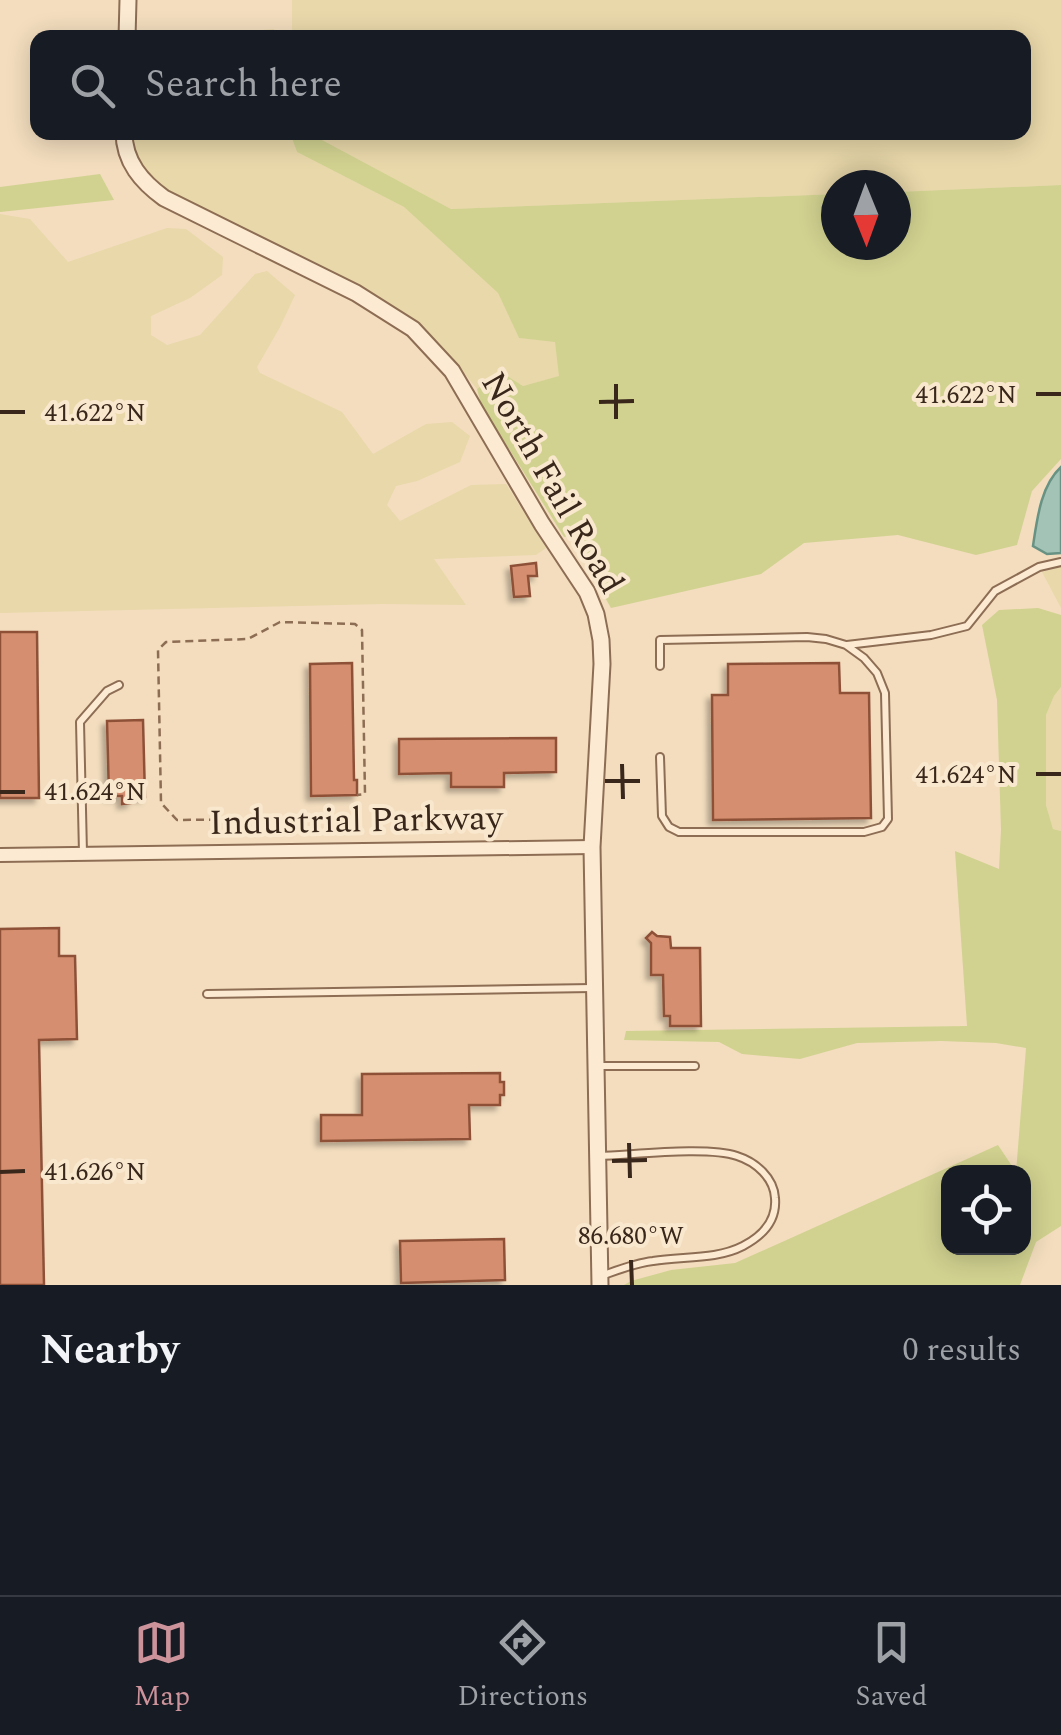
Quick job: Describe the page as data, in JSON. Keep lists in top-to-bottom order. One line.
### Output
{"streets":{"street":["North Fail Road","Industrial Parkway"]},"crossings":[["North Fail Road","Industrial Parkway"]],"north":"bottom","page":{"search":"Search here","heading":["Nearby","0 results"],"nav":["Map","Directions","Saved"]},"coordinates":["41.622°N","41.624°N","41.626°N","86.680°W"]}
